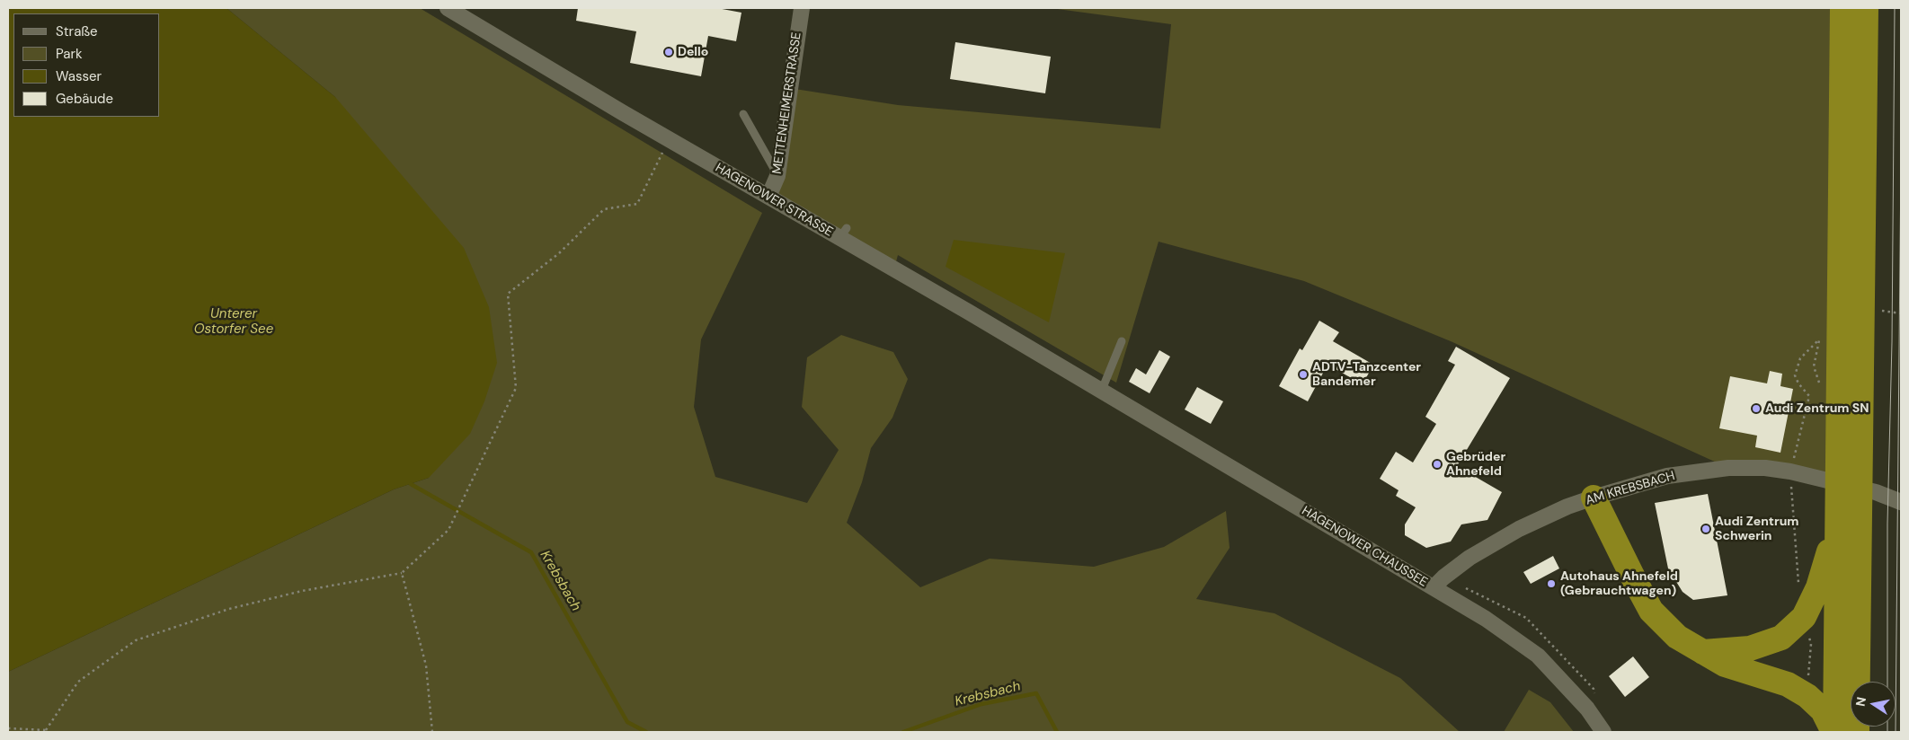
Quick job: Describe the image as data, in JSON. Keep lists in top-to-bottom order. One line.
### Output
{"streets":{"street":["METTENHEIMERSTRASSE","HAGENOWER STRASSE","AM KREBSBACH","HAGENOWER CHAUSSEE"]},"crossings":[["METTENHEIMERSTRASSE","HAGENOWER STRASSE"],["HAGENOWER STRASSE","HAGENOWER CHAUSSEE"],["AM KREBSBACH","HAGENOWER CHAUSSEE"]],"water":["Unterer Ostorfer See","Krebsbach"],"places":["Dello","ADTV-Tanzcenter Bandemer","Audi Zentrum SN","Gebrüder Ahnefeld","Audi Zentrum Schwerin","Autohaus Ahnefeld (Gebrauchtwagen)"],"legend":["Straße","Park","Wasser","Gebäude"],"north":"left"}
